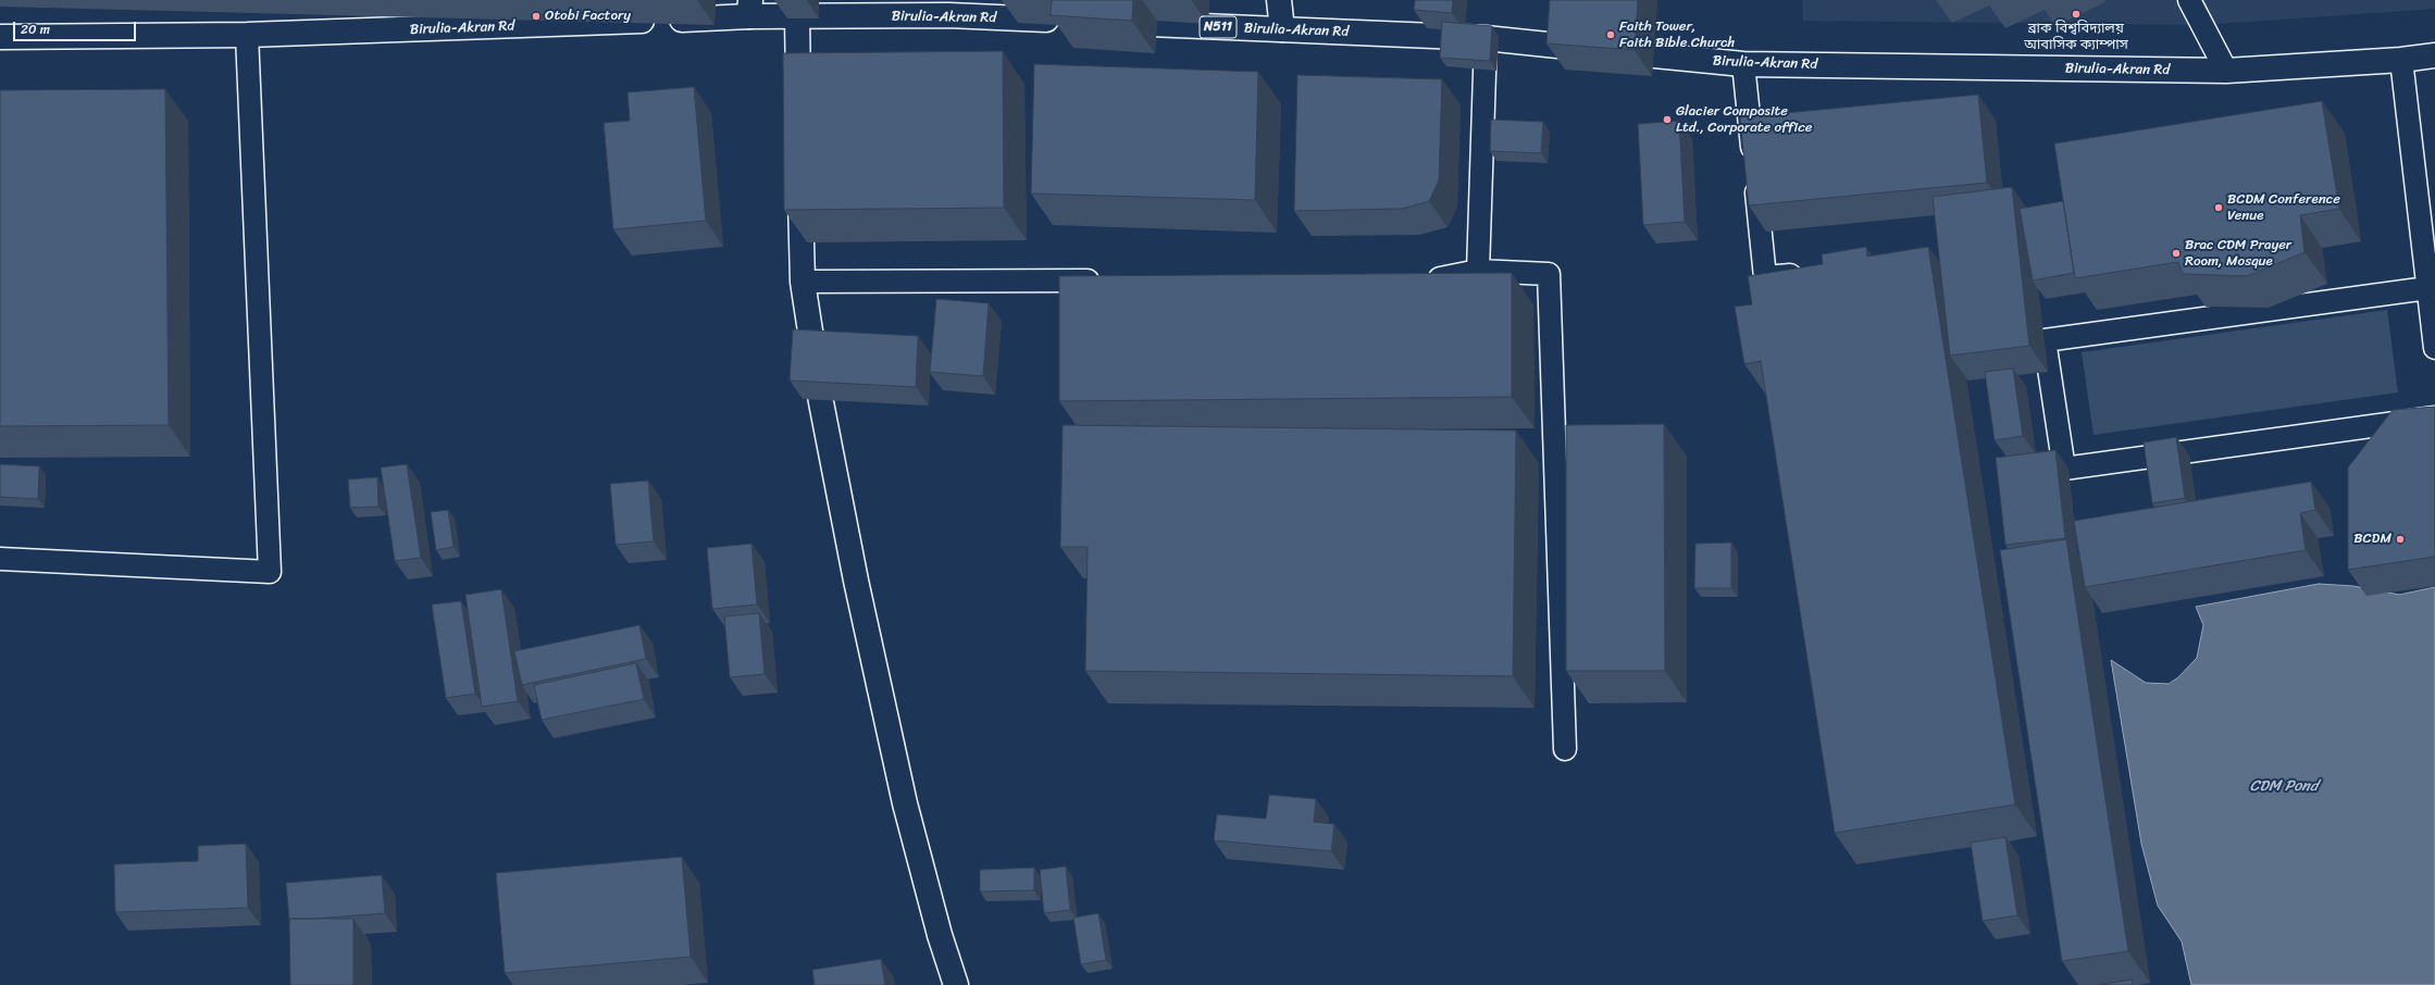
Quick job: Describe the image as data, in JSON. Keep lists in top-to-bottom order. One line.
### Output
{"streets":{"main road":["Birulia-Akran Rd","N511"]},"water":["CDM Pond"],"places":["ব্রাক বিশ্ববিদ্যালয় আবাসিক ক্যাম্পাস","Otobi Factory","Faith Tower, Faith Bible Church","Glacier Composite Ltd., Corporate office","BCDM Conference Venue","Brac CDM Prayer Room, Mosque","BCDM"],"scale_bar":"20 m"}
